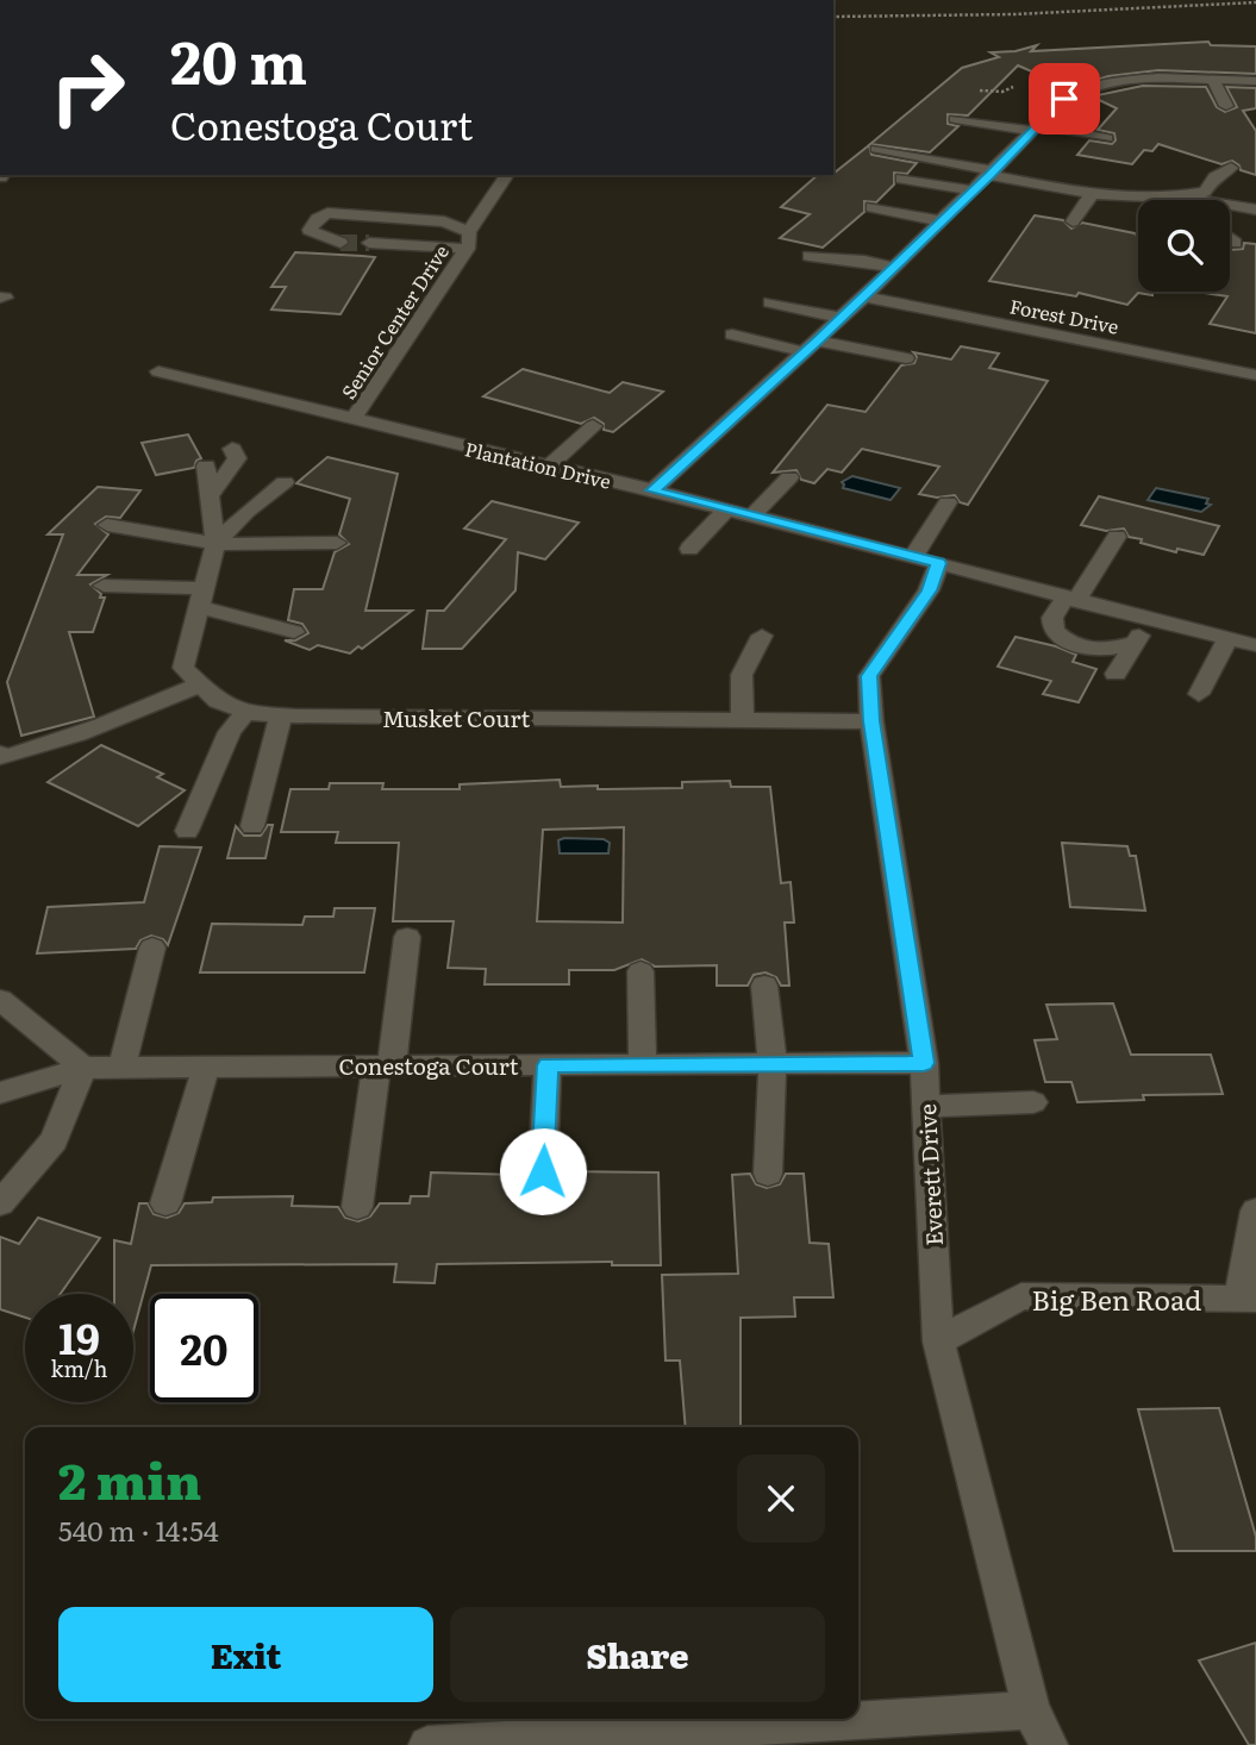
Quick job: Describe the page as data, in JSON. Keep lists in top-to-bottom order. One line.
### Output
{"streets":{"street":["Forest Drive","Senior Center Drive","Plantation Drive","Musket Court","Conestoga Court","Everett Drive","Big Ben Road"]},"crossings":[["Senior Center Drive","Plantation Drive"],["Plantation Drive","Everett Drive"],["Musket Court","Everett Drive"],["Conestoga Court","Everett Drive"],["Everett Drive","Big Ben Road"]],"page":{"turn":["20 m","Conestoga Court"],"speed":"19 km/h","limit":"20","heading":["2 min","540 m · 14:54"],"buttons":["Exit","Share"]}}
